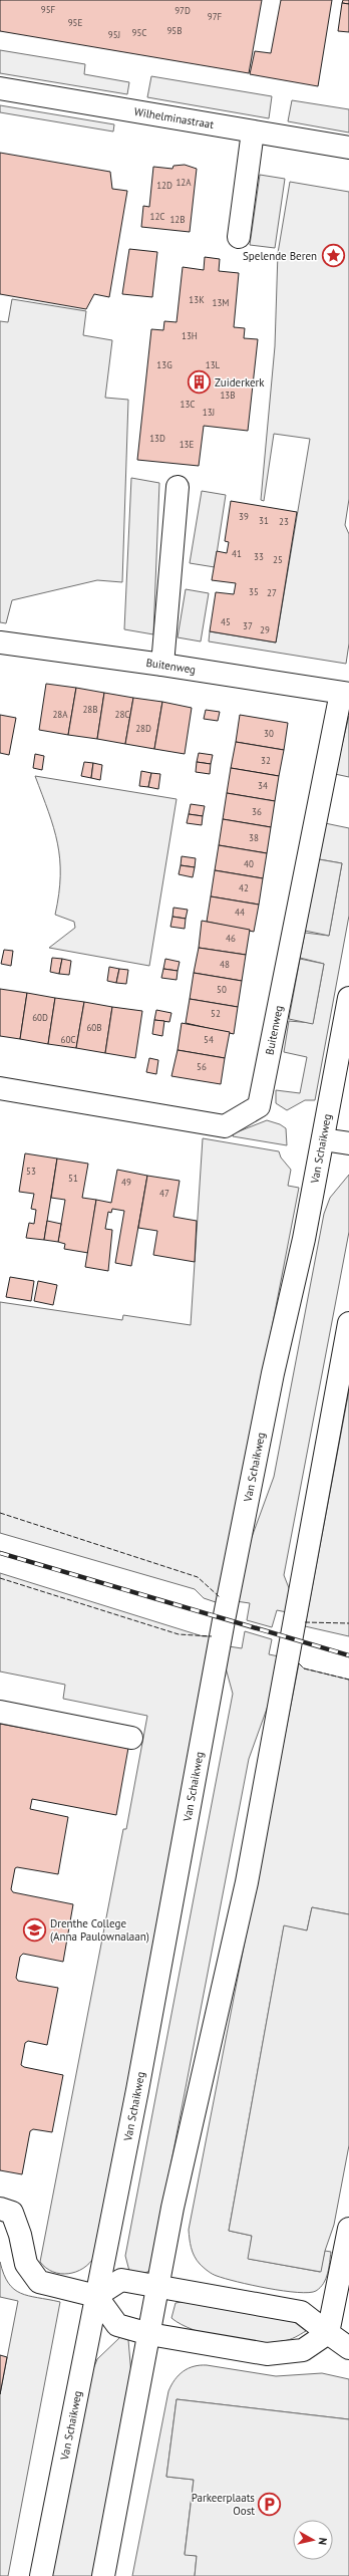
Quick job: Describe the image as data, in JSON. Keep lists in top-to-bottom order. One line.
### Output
{"streets":{"street":["Wilhelminastraat","Buitenweg","Van Schaikweg"]},"places":{"place":["Spelende Beren"],"building":["Zuiderkerk"],"school or university":["Drenthe College (Anna Paulownalaan)"],"parking":["Parkeerplaats Oost"]},"house_numbers":["95F","97D","97F","95E","95B","95C","95J","12A","12D","12C","12B","13K","13M","13H","13G","13L","13B","13C","13J","13D","13E","39","31","23","41","33","25","35","27","45","37","29","28B","28A","28C","28D","30","32","34","36","38","40","42","44","46","48","50","52","60D","60B","60C","54","56","53","51","49","47"],"north":"right"}
